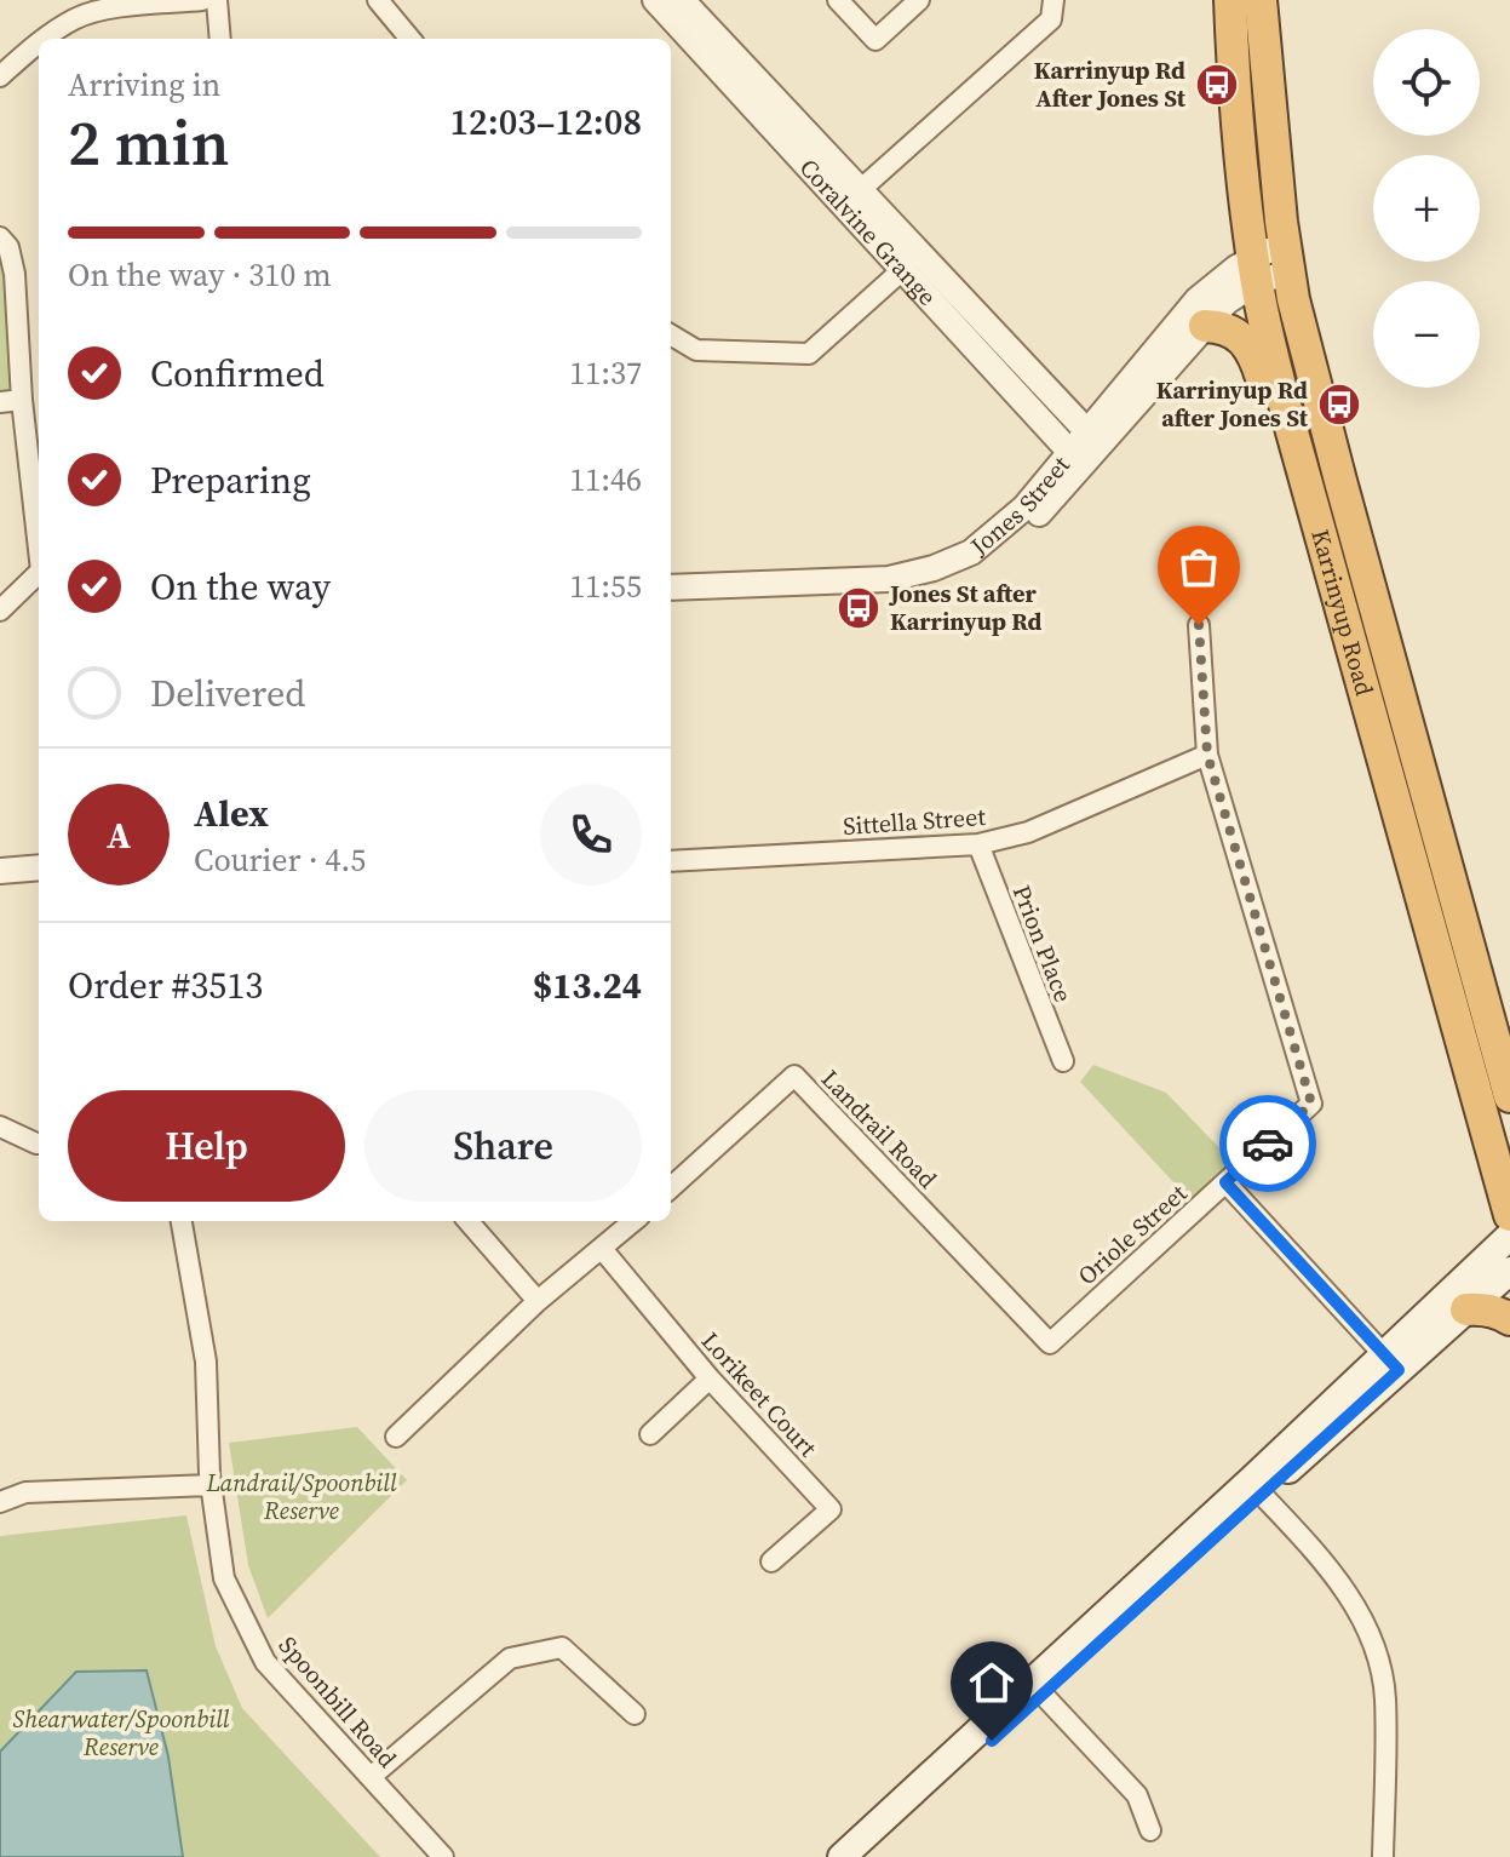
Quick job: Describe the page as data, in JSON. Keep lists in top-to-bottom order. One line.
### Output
{"streets":{"highway":["Karrinyup Road"],"street":["Coralvine Grange","Jones Street","Sittella Street","Prion Place","Landrail Road","Oriole Street","Lorikeet Court","Spoonbill Road"]},"crossings":[["Coralvine Grange","Jones Street"],["Jones Street","Karrinyup Road"],["Sittella Street","Prion Place"],["Sittella Street","Oriole Street"],["Landrail Road","Oriole Street"]],"parks":["Landrail/Spoonbill Reserve","Shearwater/Spoonbill Reserve"],"places":{"bus stop":["Karrinyup Rd After Jones St","Karrinyup Rd after Jones St","Jones St after Karrinyup Rd"]},"page":{"map_buttons":["+","−"],"heading":["2 min","Arriving in","12:03–12:08"],"panel":["Alex","Courier · 4.5","Order #3513","$13.24"],"bar":"On the way · 310 m","list":[["Confirmed","11:37"],["Preparing","11:46"],["On the way","11:55"],"Delivered"],"round":"A","buttons":["Help","Share"]}}
